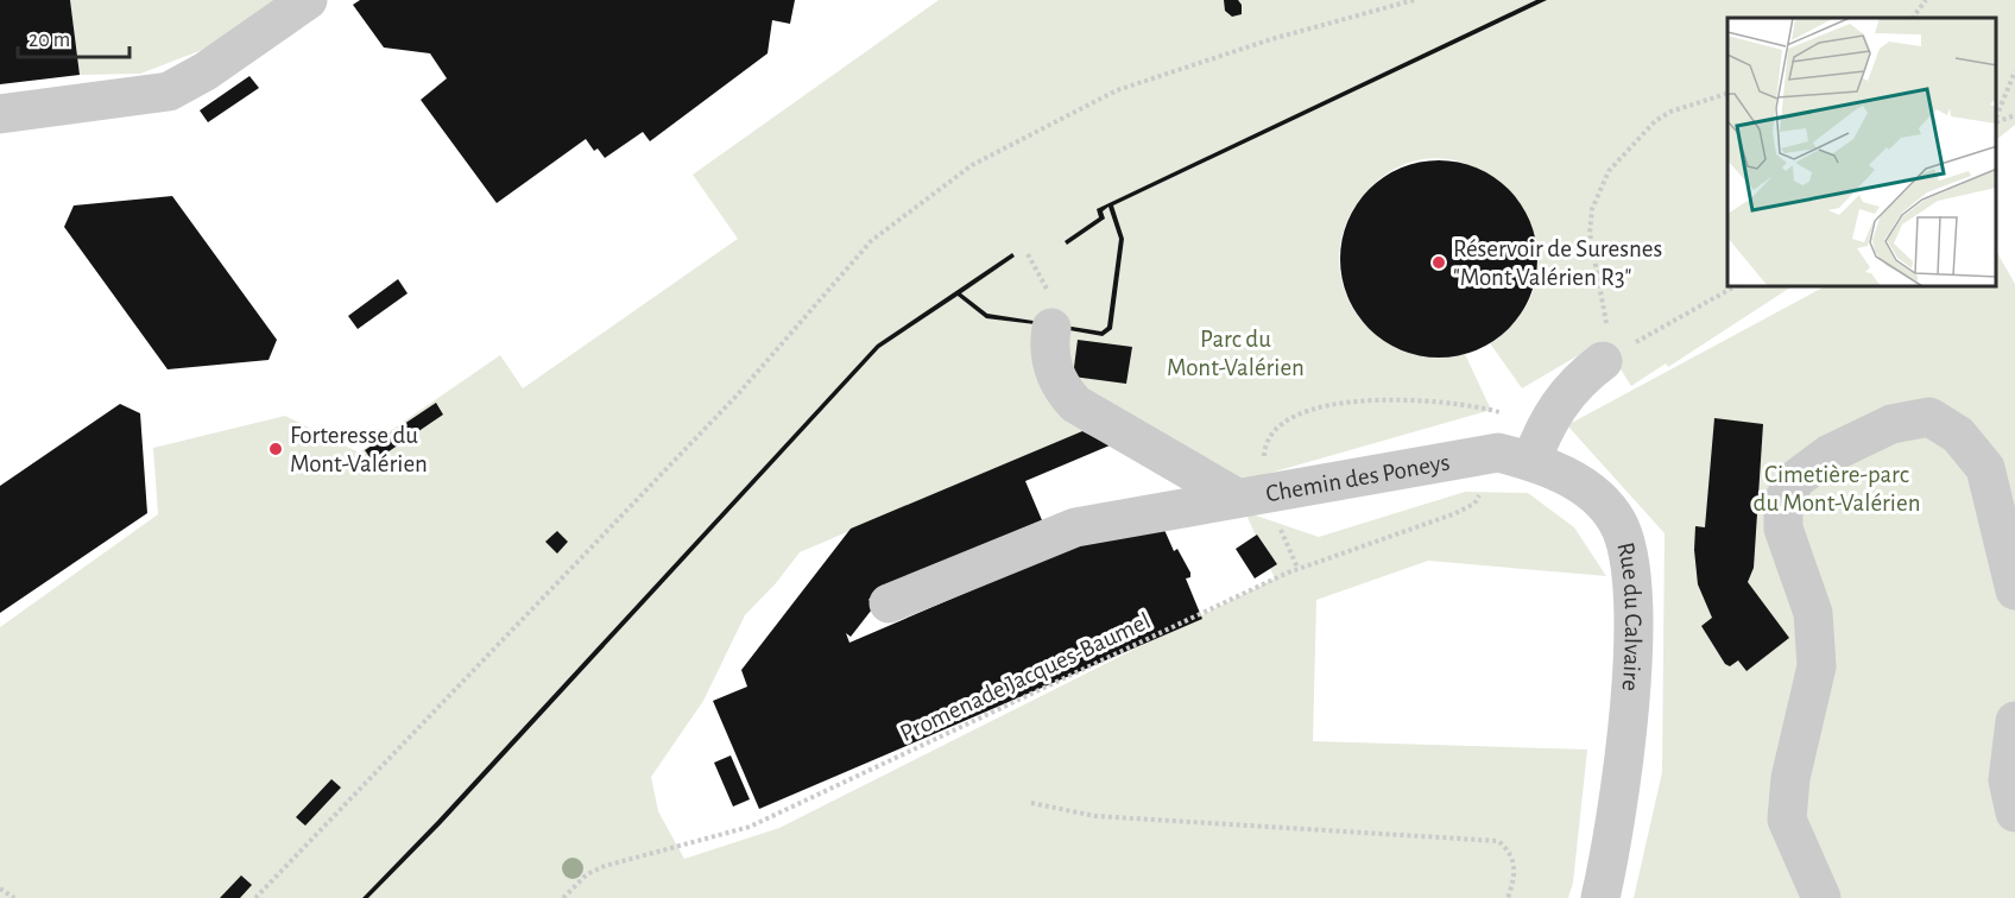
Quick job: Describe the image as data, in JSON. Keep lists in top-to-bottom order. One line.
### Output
{"streets":{"street":["Chemin des Poneys","Rue du Calvaire"],"path":["Promenade Jacques-Baumel"]},"crossings":[["Chemin des Poneys","Rue du Calvaire"]],"parks":["Parc du Mont-Valérien","Cimetière-parc du Mont-Valérien"],"places":["Réservoir de Suresnes \"Mont Valérien R3\"","Forteresse du Mont-Valérien"],"scale_bar":"20 m"}
